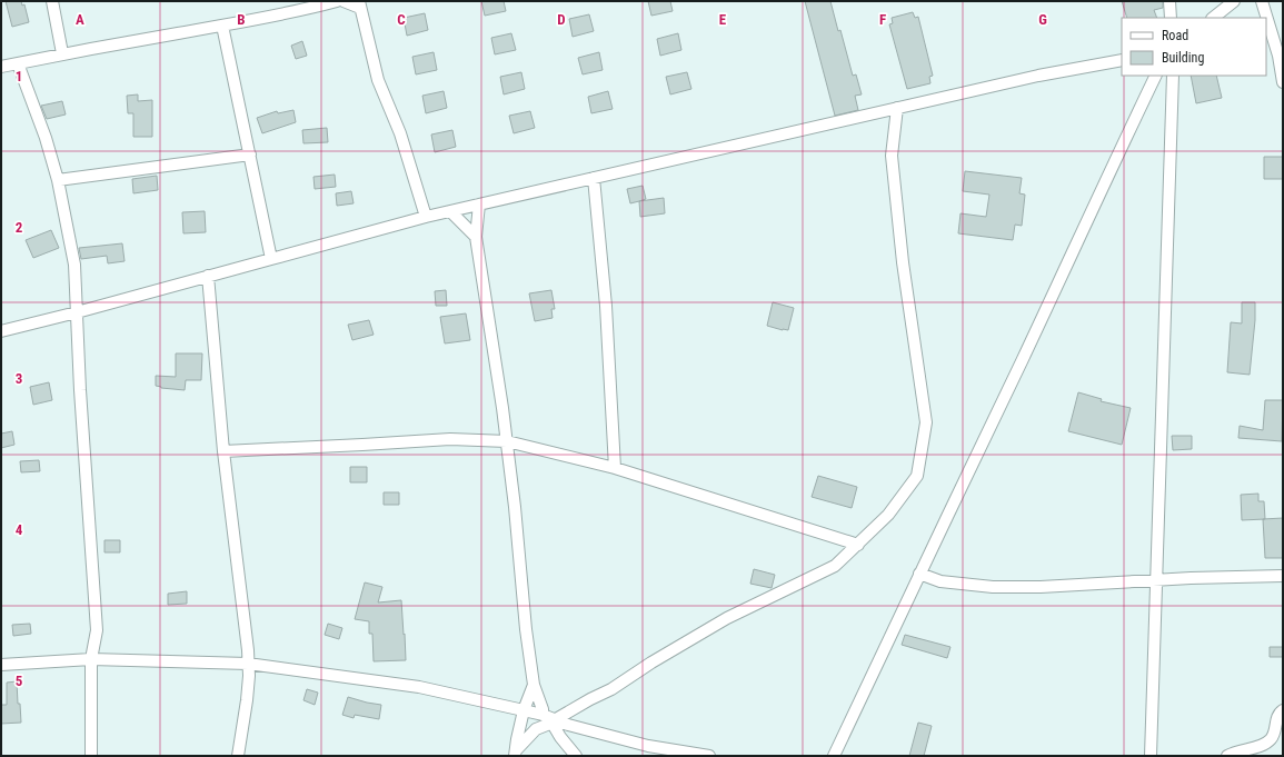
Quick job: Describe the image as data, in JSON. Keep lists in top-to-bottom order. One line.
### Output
{"legend":["Road","Building"],"grid":{"columns":["A","B","C","D","E","F","G"],"rows":["1","2","3","4","5"]}}
